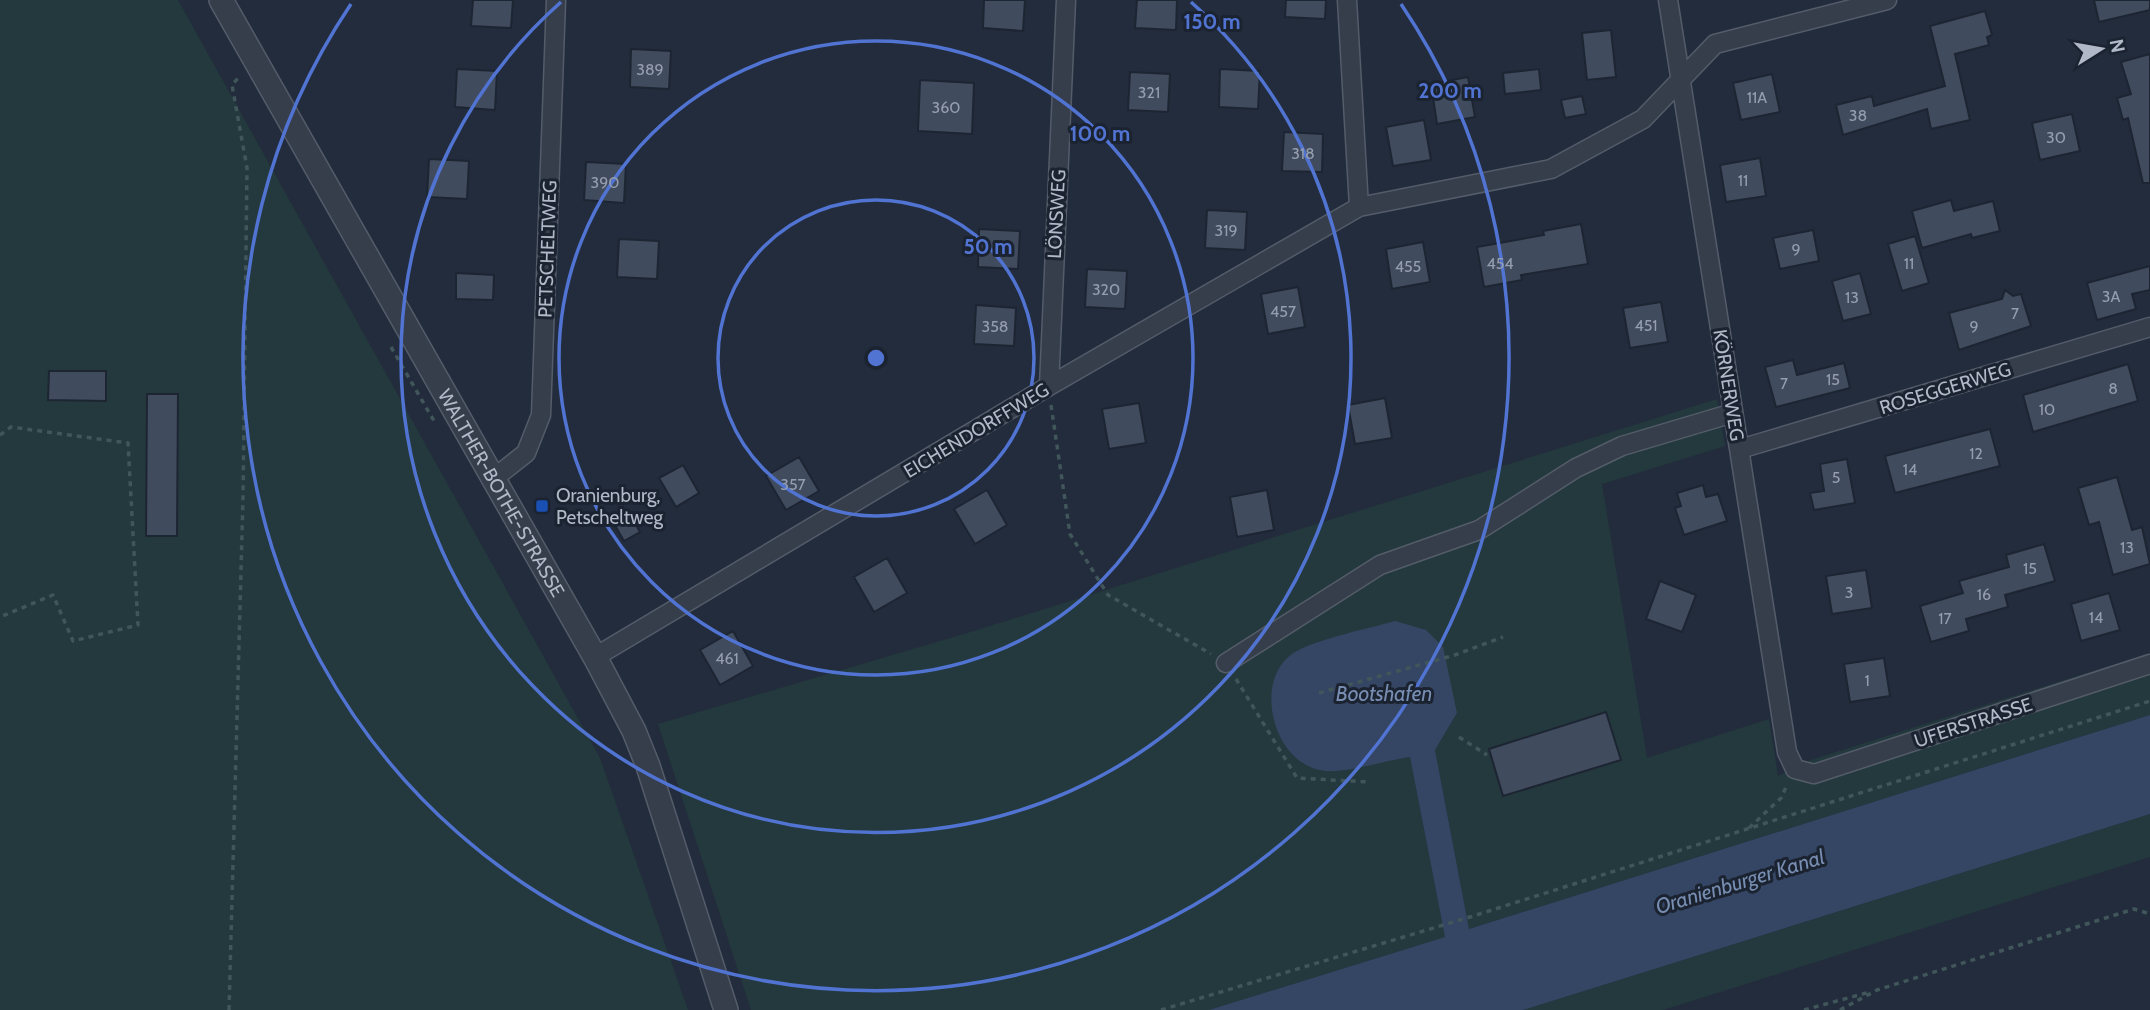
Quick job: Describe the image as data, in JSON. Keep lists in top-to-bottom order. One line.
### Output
{"streets":{"street":["LÖNSWEG","PETSCHELTWEG","KÖRNERWEG","ROSEGGERWEG","EICHENDORFFWEG","WALTHER-BOTHE-STRASSE","UFERSTRASSE"]},"crossings":[["LÖNSWEG","EICHENDORFFWEG"],["PETSCHELTWEG","WALTHER-BOTHE-STRASSE"],["KÖRNERWEG","ROSEGGERWEG"],["KÖRNERWEG","EICHENDORFFWEG"],["KÖRNERWEG","UFERSTRASSE"],["EICHENDORFFWEG","WALTHER-BOTHE-STRASSE"]],"water":["Bootshafen","Oranienburger Kanal"],"places":{"transit":["Oranienburg, Petscheltweg"]},"house_numbers":["389","321","11A","360","38","30","318","11","390","319","9","454","11","455","320","3A","13","457","7","451","358","9","15","7","8","10","12","14","5","357","13","15","3","16","14","17","461","1"],"north":"right","rings":["150 m","200 m","100 m","50 m"]}
